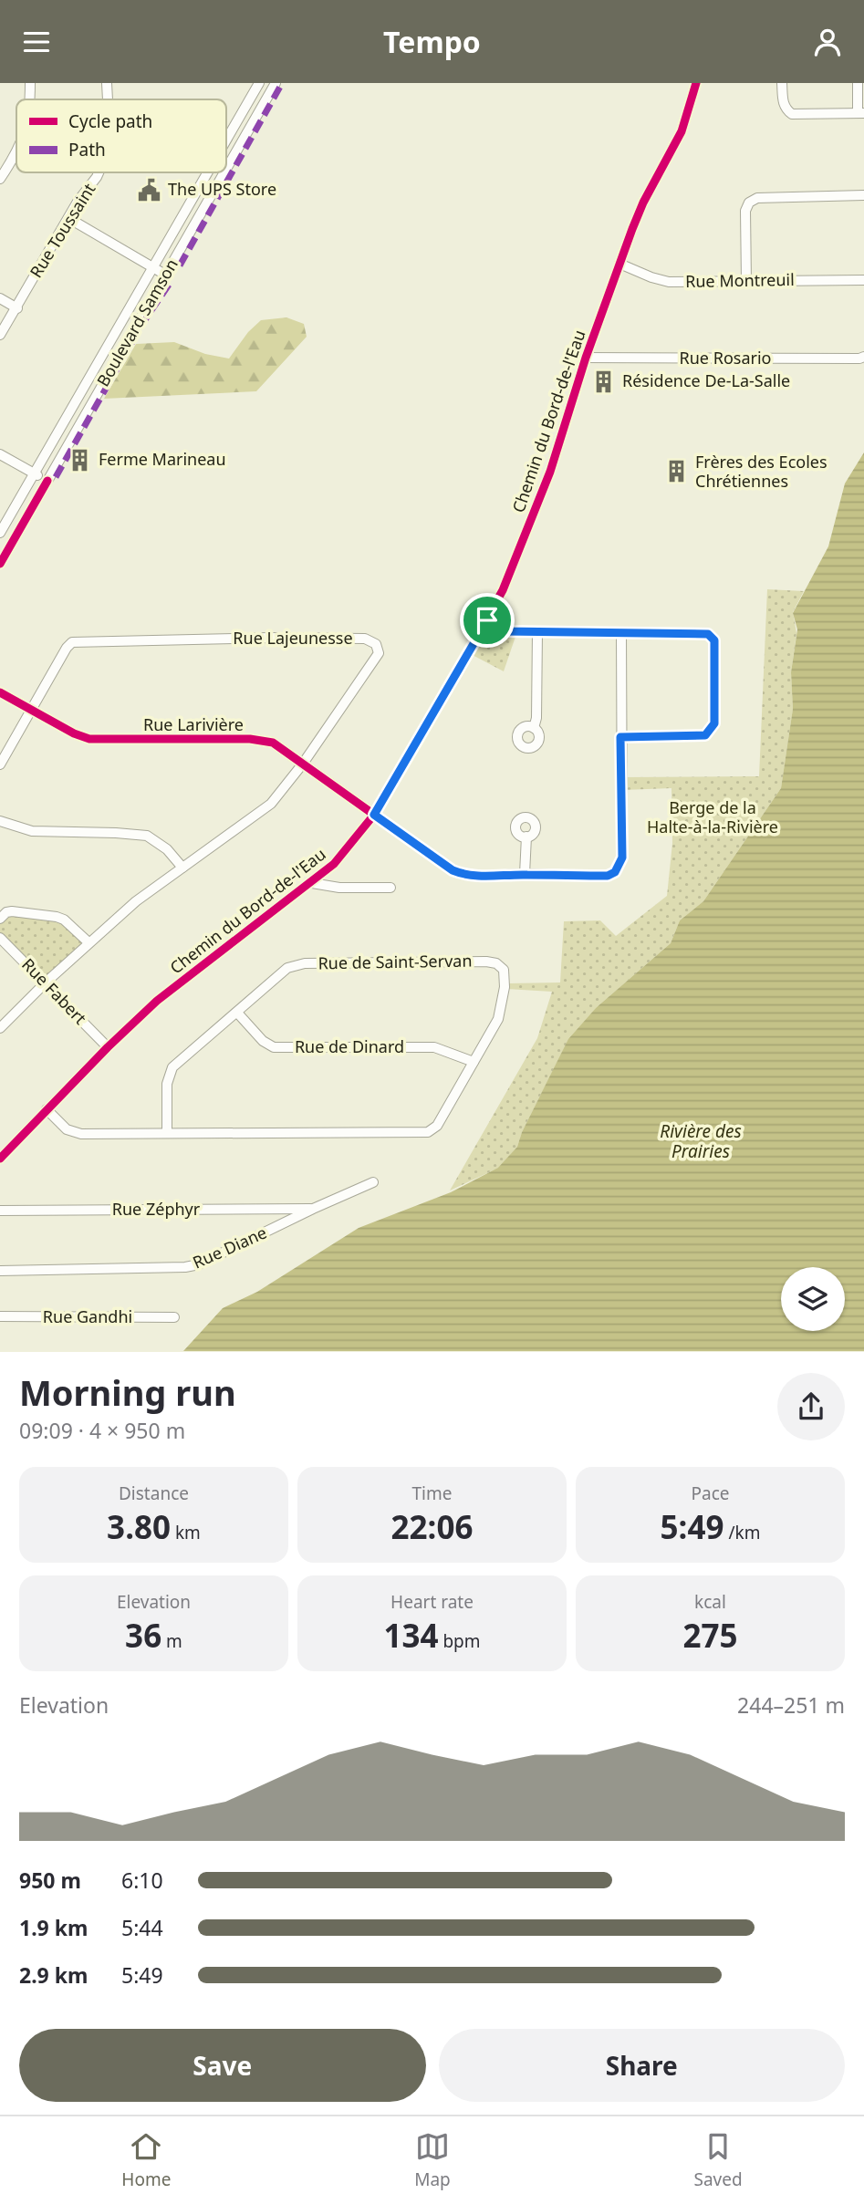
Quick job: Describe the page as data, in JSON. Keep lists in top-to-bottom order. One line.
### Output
{"streets":{"street":["Rue Toussaint","Rue Montreuil","Boulevard Samson","Rue Rosario","Chemin du Bord-de-l'Eau","Rue Lajeunesse","Rue Larivière","Rue de Saint-Servan","Rue Fabert","Rue de Dinard","Rue Zéphyr","Rue Diane","Rue Gandhi"]},"crossings":[["Rue Montreuil","Chemin du Bord-de-l'Eau"],["Rue Rosario","Chemin du Bord-de-l'Eau"],["Chemin du Bord-de-l'Eau","Rue Larivière"],["Chemin du Bord-de-l'Eau","Rue de Saint-Servan"],["Chemin du Bord-de-l'Eau","Rue Fabert"],["Rue Lajeunesse","Rue Larivière"],["Rue Lajeunesse","Rue Fabert"],["Rue de Saint-Servan","Rue de Dinard"],["Rue Zéphyr","Rue Diane"]],"water":["Rivière des Prairies"],"parks":["Berge de la Halte-à-la-Rivière"],"places":{"public building":["The UPS Store"],"building":["Résidence De-La-Salle","Ferme Marineau","Frères des Ecoles Chrétiennes"]},"legend":["Cycle path","Path"],"page":{"header":"Tempo","heading":["Morning run","09:09 · 4 × 950 m"],"stats":[["Distance","3.80 km"],["Time","22:06"],["Pace","5:49 /km"],["Elevation","36 m"],["Heart rate","134 bpm"],["kcal","275"]],"chart":["Elevation","244–251 m"],"list":[{"name":"950 m","note":"6:10"},{"name":"1.9 km","note":"5:44"},{"name":"2.9 km","note":"5:49"}],"buttons":["Save","Share"],"tabs":["Home","Map","Saved"]}}
